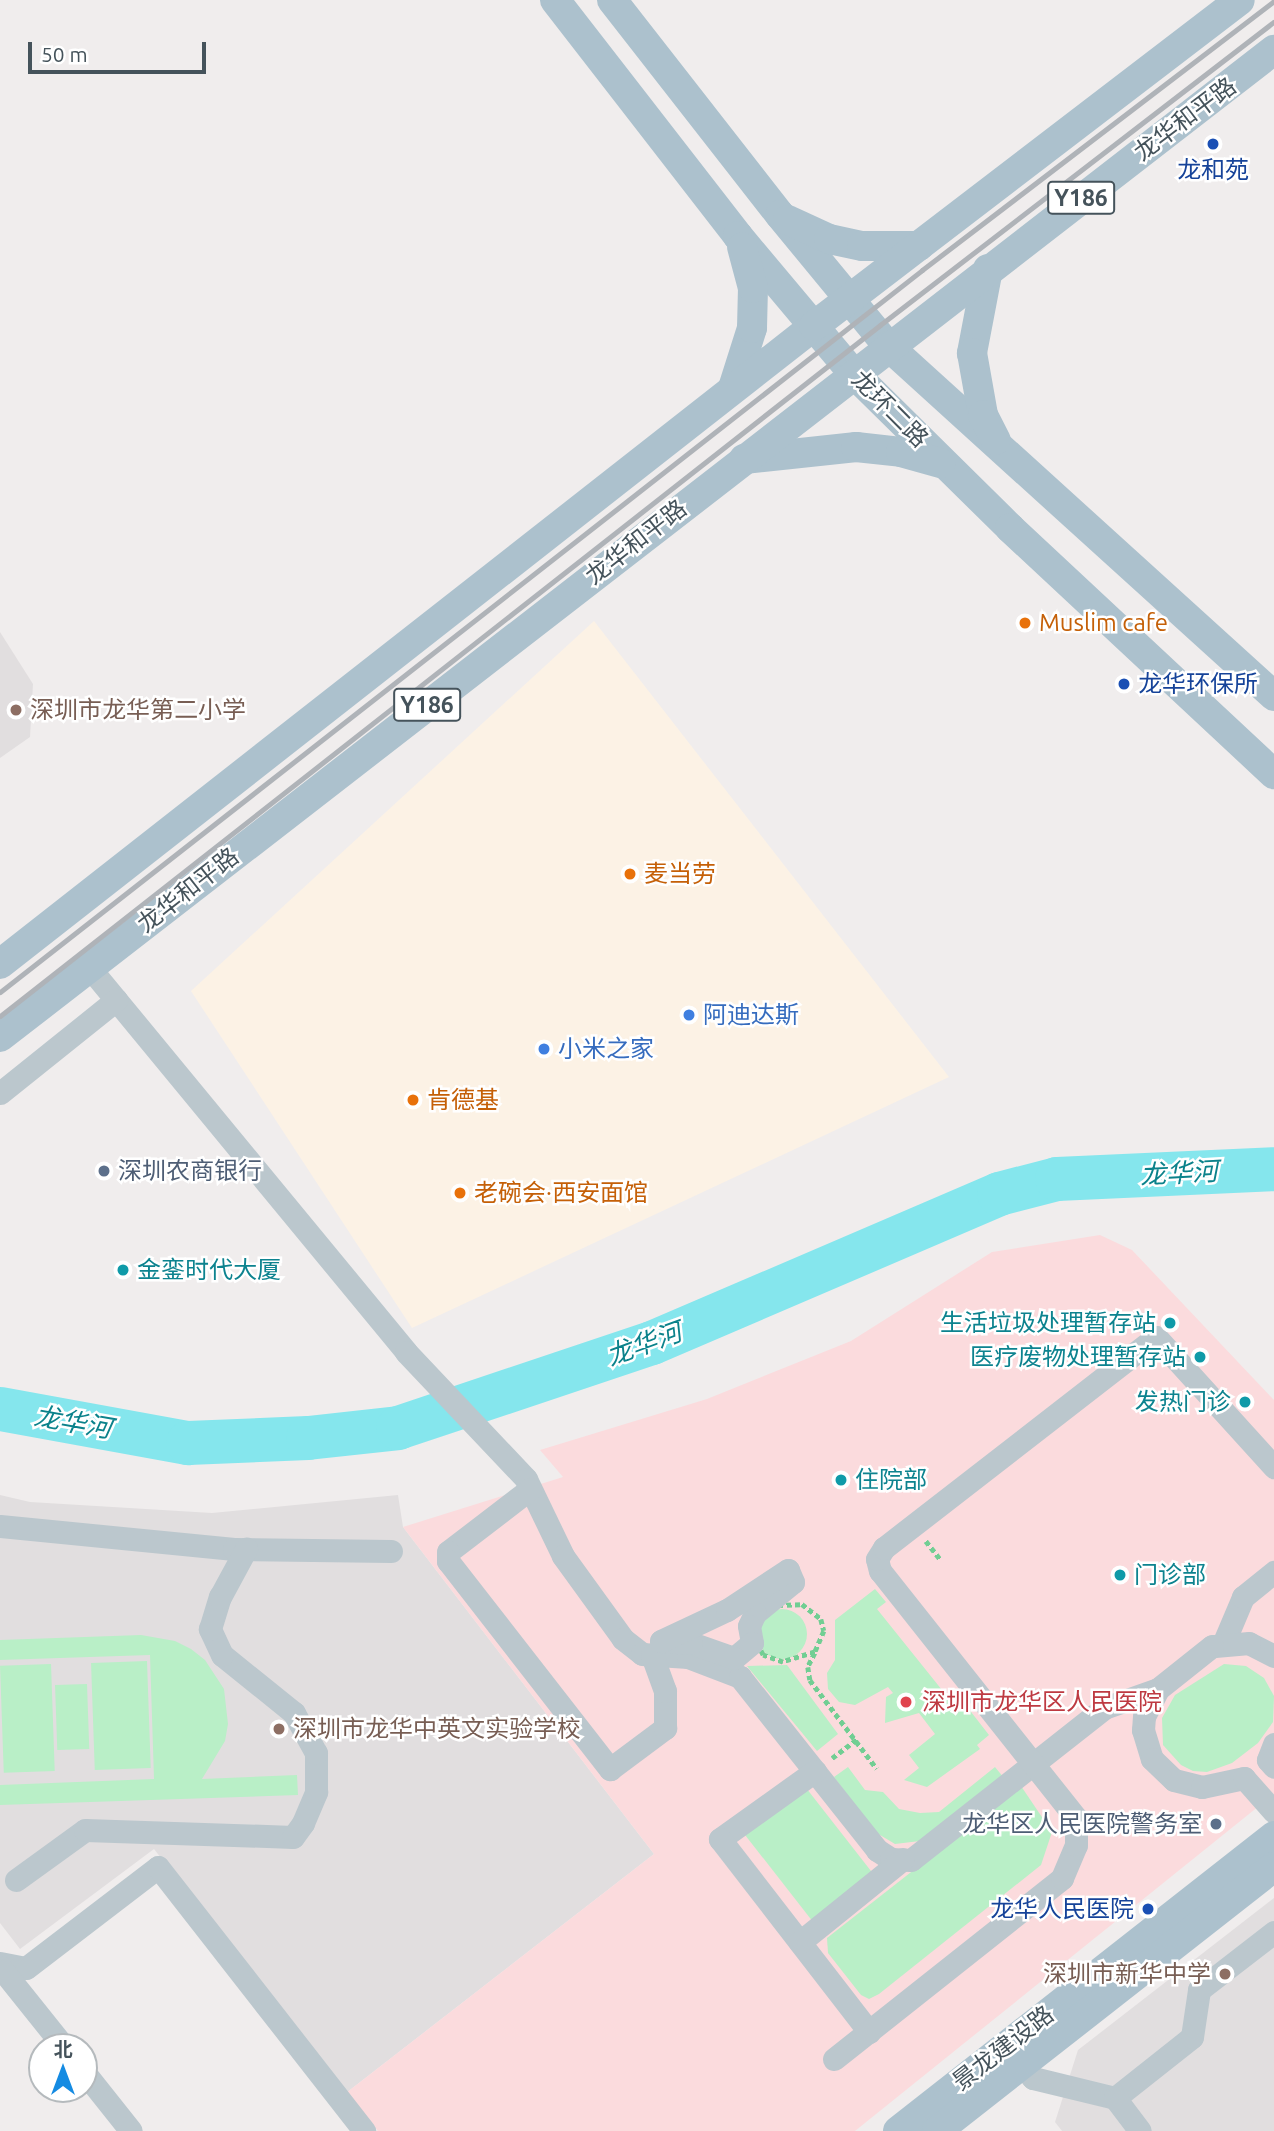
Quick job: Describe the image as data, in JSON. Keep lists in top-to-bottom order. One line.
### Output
{"streets":{"main road":["龙华和平路","Y186","龙环二路","景龙建设路"]},"crossings":[["龙华和平路","龙环二路"],["Y186","龙环二路"]],"water":["龙华河"],"places":["龙和苑","Muslim cafe","龙华环保所","深圳市龙华第二小学","麦当劳","阿迪达斯","小米之家","肯德基","深圳农商银行","老碗会·西安面馆","金銮时代大厦","生活垃圾处理暂存站","医疗废物处理暂存站","发热门诊","住院部","门诊部","深圳市龙华区人民医院","深圳市龙华中英文实验学校","龙华区人民医院警务室","龙华人民医院","深圳市新华中学"],"scale_bar":"50 m","north":"top"}
